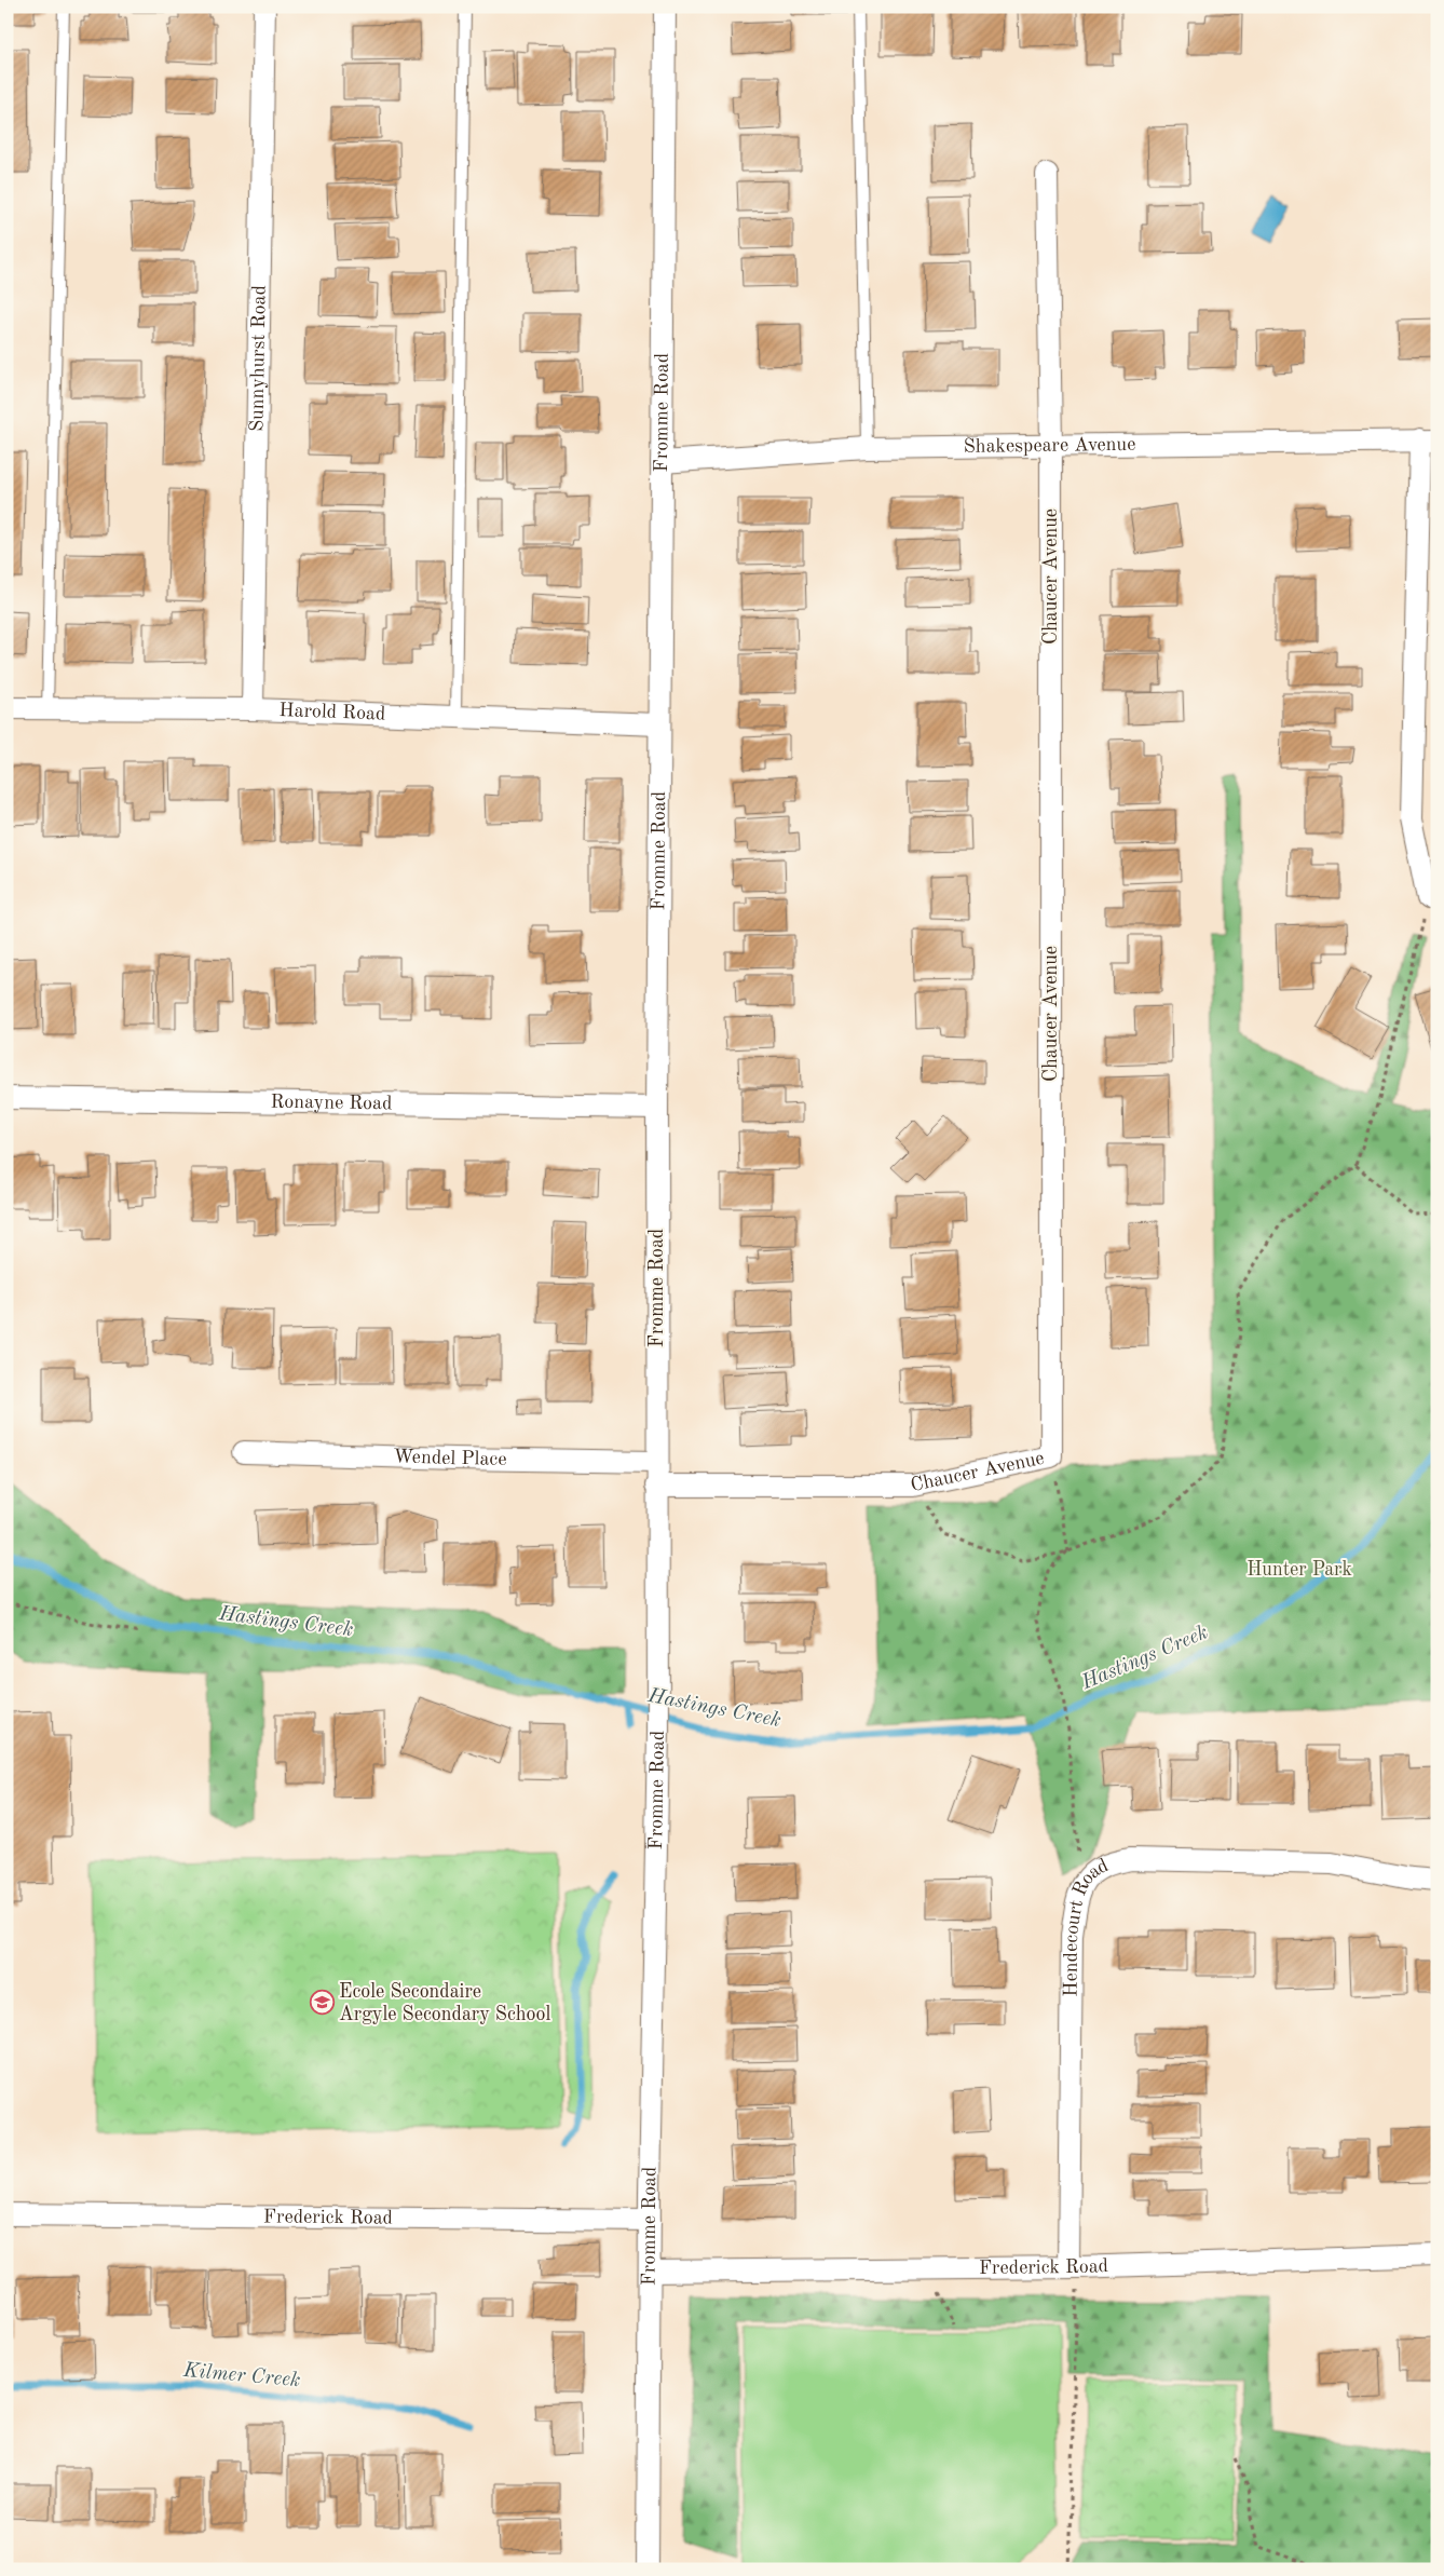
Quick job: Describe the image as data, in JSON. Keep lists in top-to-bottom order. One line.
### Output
{"streets":{"street":["Sunnyhurst Road","Fromme Road","Shakespeare Avenue","Chaucer Avenue","Harold Road","Ronayne Road","Wendel Place","Hendecourt Road","Frederick Road"]},"crossings":[["Sunnyhurst Road","Harold Road"],["Fromme Road","Shakespeare Avenue"],["Fromme Road","Chaucer Avenue"],["Fromme Road","Harold Road"],["Fromme Road","Ronayne Road"],["Fromme Road","Wendel Place"],["Fromme Road","Frederick Road"],["Shakespeare Avenue","Chaucer Avenue"],["Hendecourt Road","Frederick Road"]],"water":["Hastings Creek","Kilmer Creek"],"parks":["Hunter Park"],"places":{"school or university":["Ecole Secondaire Argyle Secondary School"]}}
